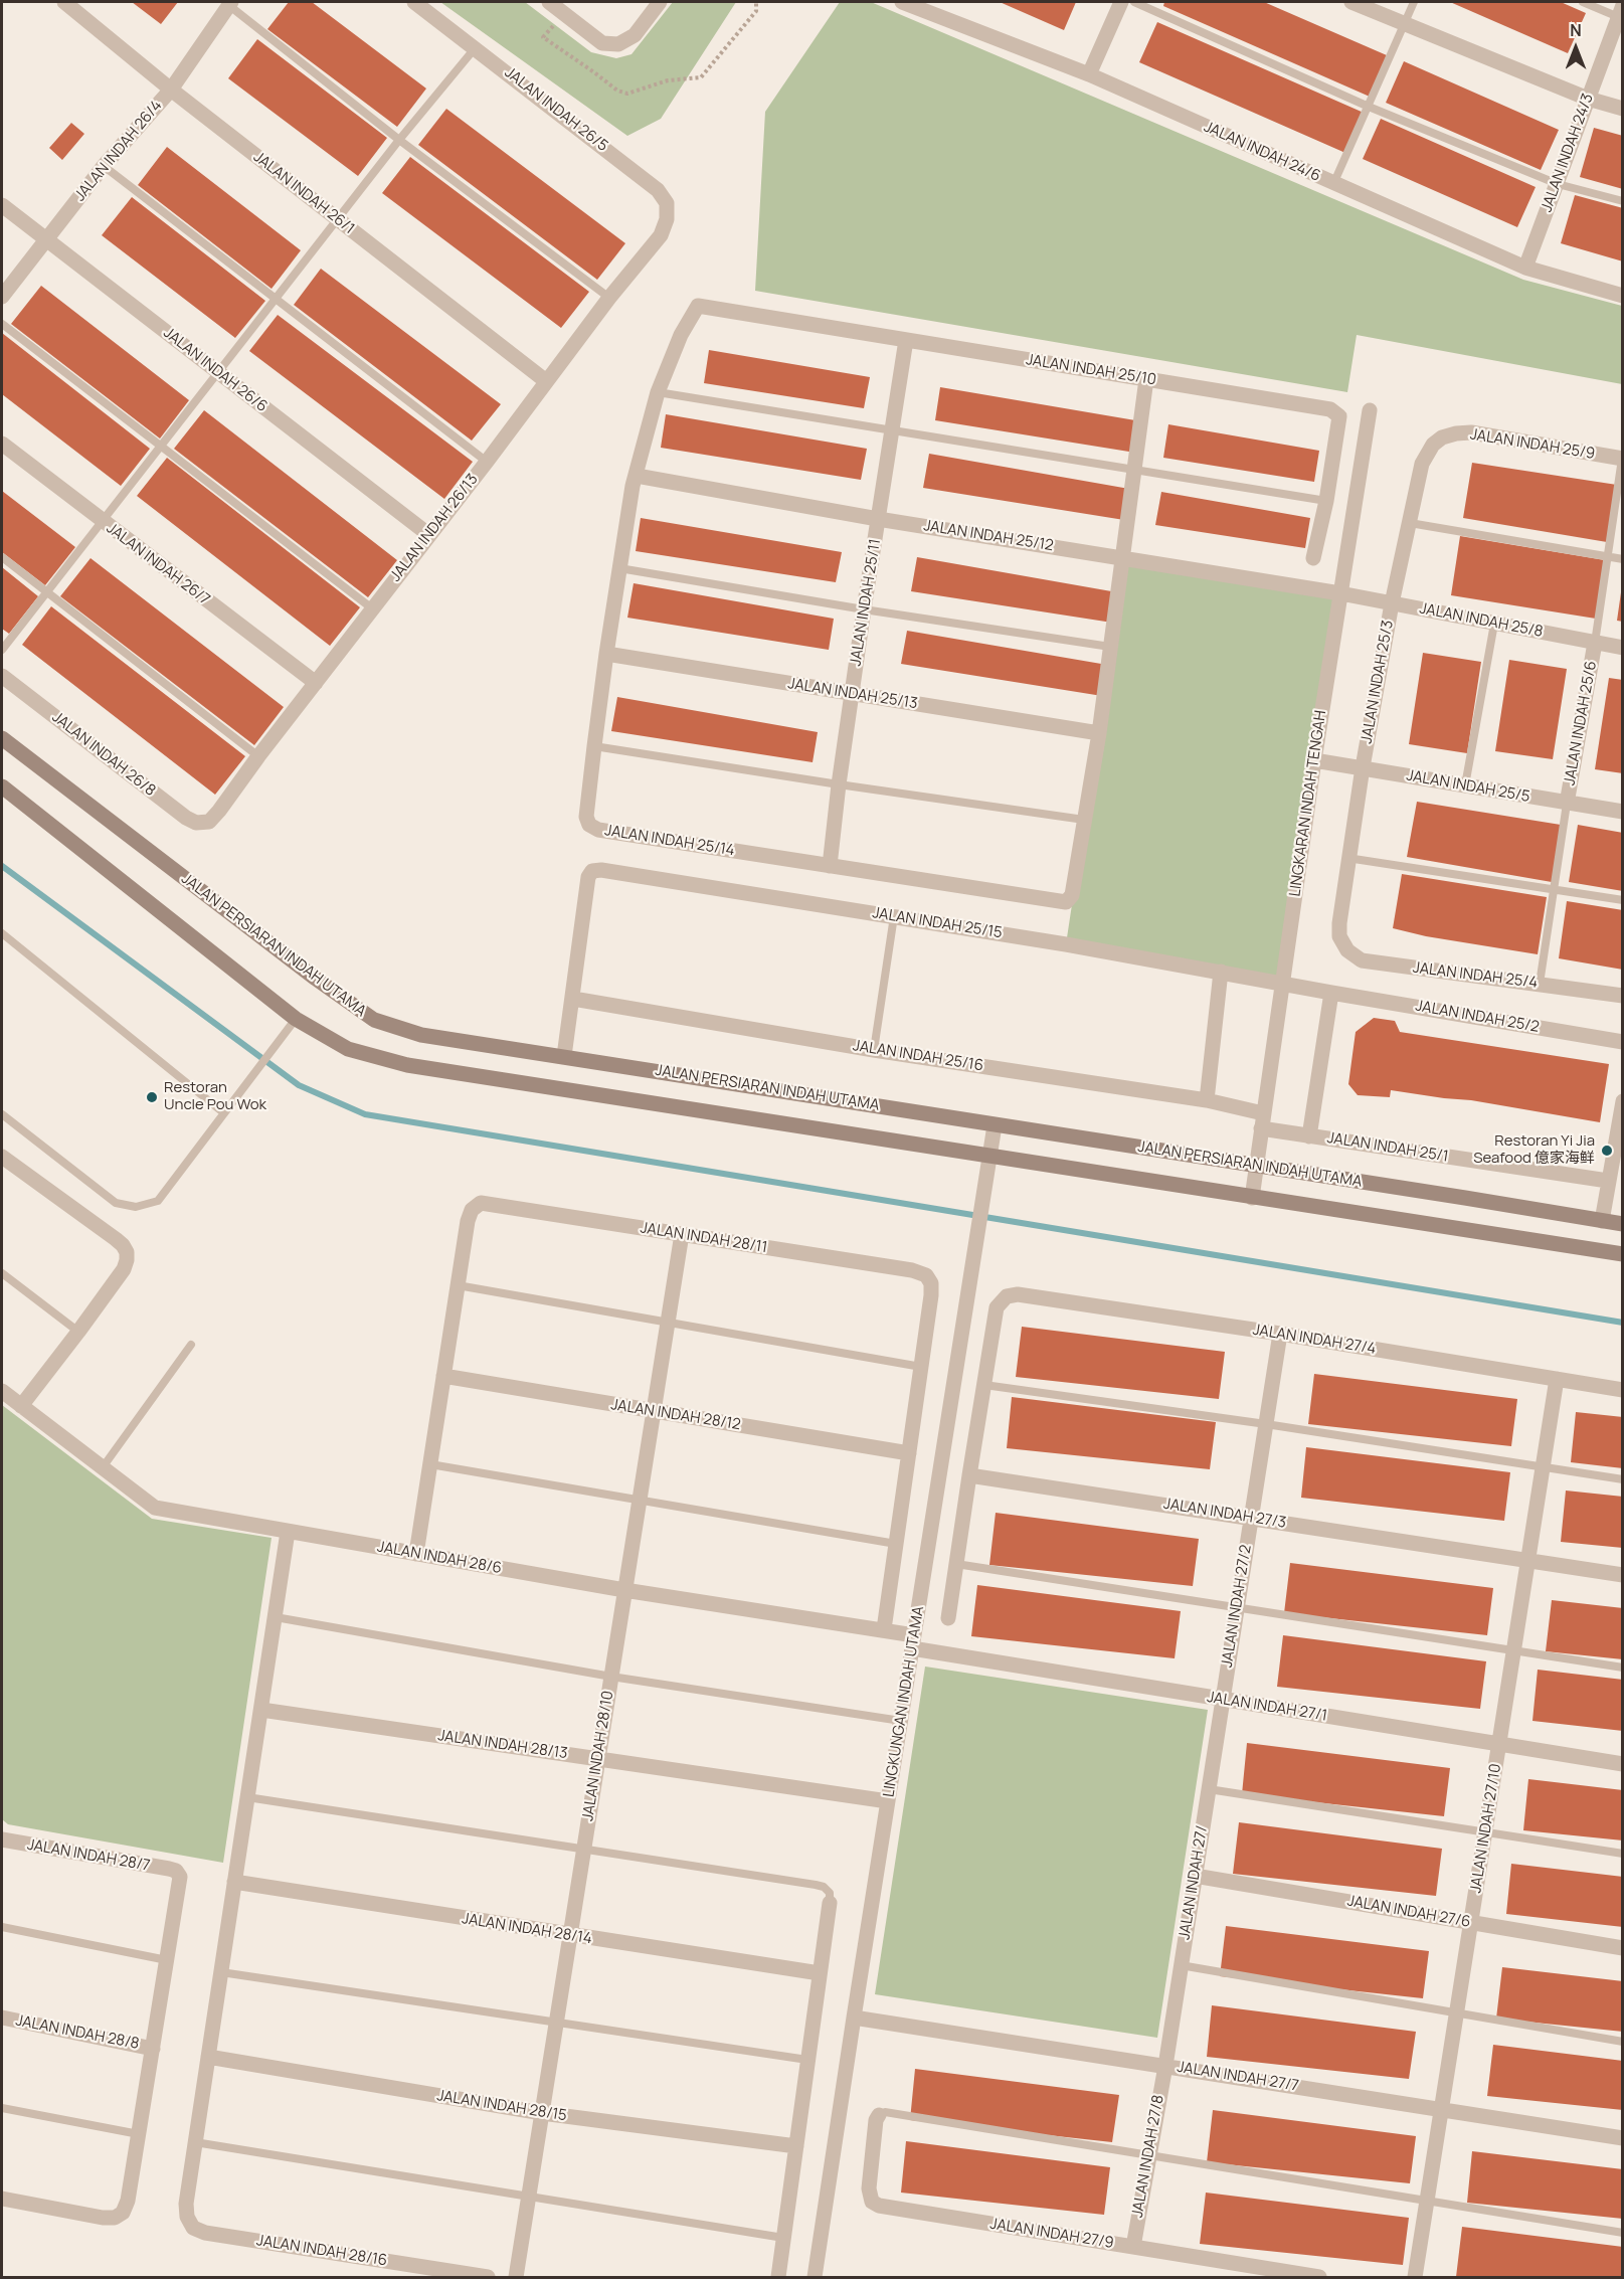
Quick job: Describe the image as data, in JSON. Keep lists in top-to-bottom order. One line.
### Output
{"streets":{"main road":["JALAN PERSIARAN INDAH UTAMA"],"street":["JALAN INDAH 26/5","JALAN INDAH 26/4","JALAN INDAH 24/6","JALAN INDAH 24/3","JALAN INDAH 26/1","JALAN INDAH 26/6","JALAN INDAH 25/10","JALAN INDAH 25/9","JALAN INDAH 26/13","JALAN INDAH 25/12","JALAN INDAH 26/7","JALAN INDAH 25/11","JALAN INDAH 25/8","JALAN INDAH 25/3","JALAN INDAH 25/13","JALAN INDAH 25/6","JALAN INDAH 26/8","JALAN INDAH 25/5","LINGKARAN INDAH TENGAH","JALAN INDAH 25/14","JALAN INDAH 25/15","JALAN INDAH 25/4","JALAN INDAH 25/2","JALAN INDAH 25/16","JALAN INDAH 25/1","JALAN INDAH 28/11","JALAN INDAH 27/4","JALAN INDAH 28/12","JALAN INDAH 27/3","JALAN INDAH 28/6","JALAN INDAH 27/2","LINGKUNGAN INDAH UTAMA","JALAN INDAH 27/1","JALAN INDAH 28/13","JALAN INDAH 28/10","JALAN INDAH 27/10","JALAN INDAH 28/7","JALAN INDAH 27/","JALAN INDAH 27/6","JALAN INDAH 28/14","JALAN INDAH 28/8","JALAN INDAH 27/7","JALAN INDAH 28/15","JALAN INDAH 27/8","JALAN INDAH 27/9","JALAN INDAH 28/16"]},"crossings":[["JALAN INDAH 26/5","JALAN INDAH 26/13"],["JALAN INDAH 26/4","JALAN INDAH 26/1"],["JALAN INDAH 26/4","JALAN INDAH 26/6"],["JALAN INDAH 24/6","JALAN INDAH 24/3"],["JALAN INDAH 26/1","JALAN INDAH 26/13"],["JALAN INDAH 26/6","JALAN INDAH 26/13"],["JALAN INDAH 25/10","JALAN INDAH 25/11"],["JALAN INDAH 25/10","JALAN INDAH 25/14"],["JALAN INDAH 25/9","JALAN INDAH 25/3"],["JALAN INDAH 26/13","JALAN INDAH 26/7"],["JALAN INDAH 26/13","JALAN INDAH 26/8"],["JALAN INDAH 25/12","JALAN INDAH 25/11"],["JALAN INDAH 25/12","JALAN INDAH 25/8"],["JALAN INDAH 25/12","LINGKARAN INDAH TENGAH"],["JALAN INDAH 25/12","JALAN INDAH 25/14"],["JALAN INDAH 25/11","JALAN INDAH 25/13"],["JALAN INDAH 25/11","JALAN INDAH 25/14"],["JALAN INDAH 25/8","JALAN INDAH 25/3"],["JALAN INDAH 25/8","JALAN INDAH 25/6"],["JALAN INDAH 25/8","LINGKARAN INDAH TENGAH"],["JALAN INDAH 25/3","JALAN INDAH 25/5"],["JALAN INDAH 25/3","JALAN INDAH 25/4"],["JALAN INDAH 25/13","JALAN INDAH 25/14"],["JALAN INDAH 25/6","JALAN INDAH 25/5"],["JALAN INDAH 25/5","LINGKARAN INDAH TENGAH"],["LINGKARAN INDAH TENGAH","JALAN INDAH 25/15"],["LINGKARAN INDAH TENGAH","JALAN PERSIARAN INDAH UTAMA"],["LINGKARAN INDAH TENGAH","JALAN INDAH 25/2"],["LINGKARAN INDAH TENGAH","JALAN INDAH 25/16"],["LINGKARAN INDAH TENGAH","JALAN INDAH 25/1"],["JALAN INDAH 25/15","JALAN INDAH 25/2"],["JALAN INDAH 25/15","JALAN INDAH 25/16"],["JALAN PERSIARAN INDAH UTAMA","LINGKUNGAN INDAH UTAMA"],["JALAN INDAH 25/16","JALAN INDAH 25/1"],["JALAN INDAH 28/11","JALAN INDAH 28/10"],["JALAN INDAH 27/4","JALAN INDAH 27/2"],["JALAN INDAH 27/4","JALAN INDAH 27/10"],["JALAN INDAH 28/12","JALAN INDAH 28/10"],["JALAN INDAH 27/3","JALAN INDAH 27/2"],["JALAN INDAH 27/3","JALAN INDAH 27/10"],["JALAN INDAH 28/6","LINGKUNGAN INDAH UTAMA"],["JALAN INDAH 28/6","JALAN INDAH 27/1"],["JALAN INDAH 28/6","JALAN INDAH 28/10"],["JALAN INDAH 27/2","JALAN INDAH 27/1"],["JALAN INDAH 27/2","JALAN INDAH 27/"],["LINGKUNGAN INDAH UTAMA","JALAN INDAH 27/1"],["LINGKUNGAN INDAH UTAMA","JALAN INDAH 28/13"],["LINGKUNGAN INDAH UTAMA","JALAN INDAH 27/7"],["JALAN INDAH 27/1","JALAN INDAH 27/10"],["JALAN INDAH 27/1","JALAN INDAH 27/"],["JALAN INDAH 28/13","JALAN INDAH 28/10"],["JALAN INDAH 28/10","JALAN INDAH 28/14"],["JALAN INDAH 28/10","JALAN INDAH 28/15"],["JALAN INDAH 27/10","JALAN INDAH 27/6"],["JALAN INDAH 27/10","JALAN INDAH 27/7"],["JALAN INDAH 27/","JALAN INDAH 27/6"],["JALAN INDAH 27/","JALAN INDAH 27/7"],["JALAN INDAH 27/","JALAN INDAH 27/8"],["JALAN INDAH 27/7","JALAN INDAH 27/8"],["JALAN INDAH 27/8","JALAN INDAH 27/9"]],"places":["Restoran Uncle Pou Wok","Restoran Yi Jia Seafood 億家海鲜"],"north":"top"}
